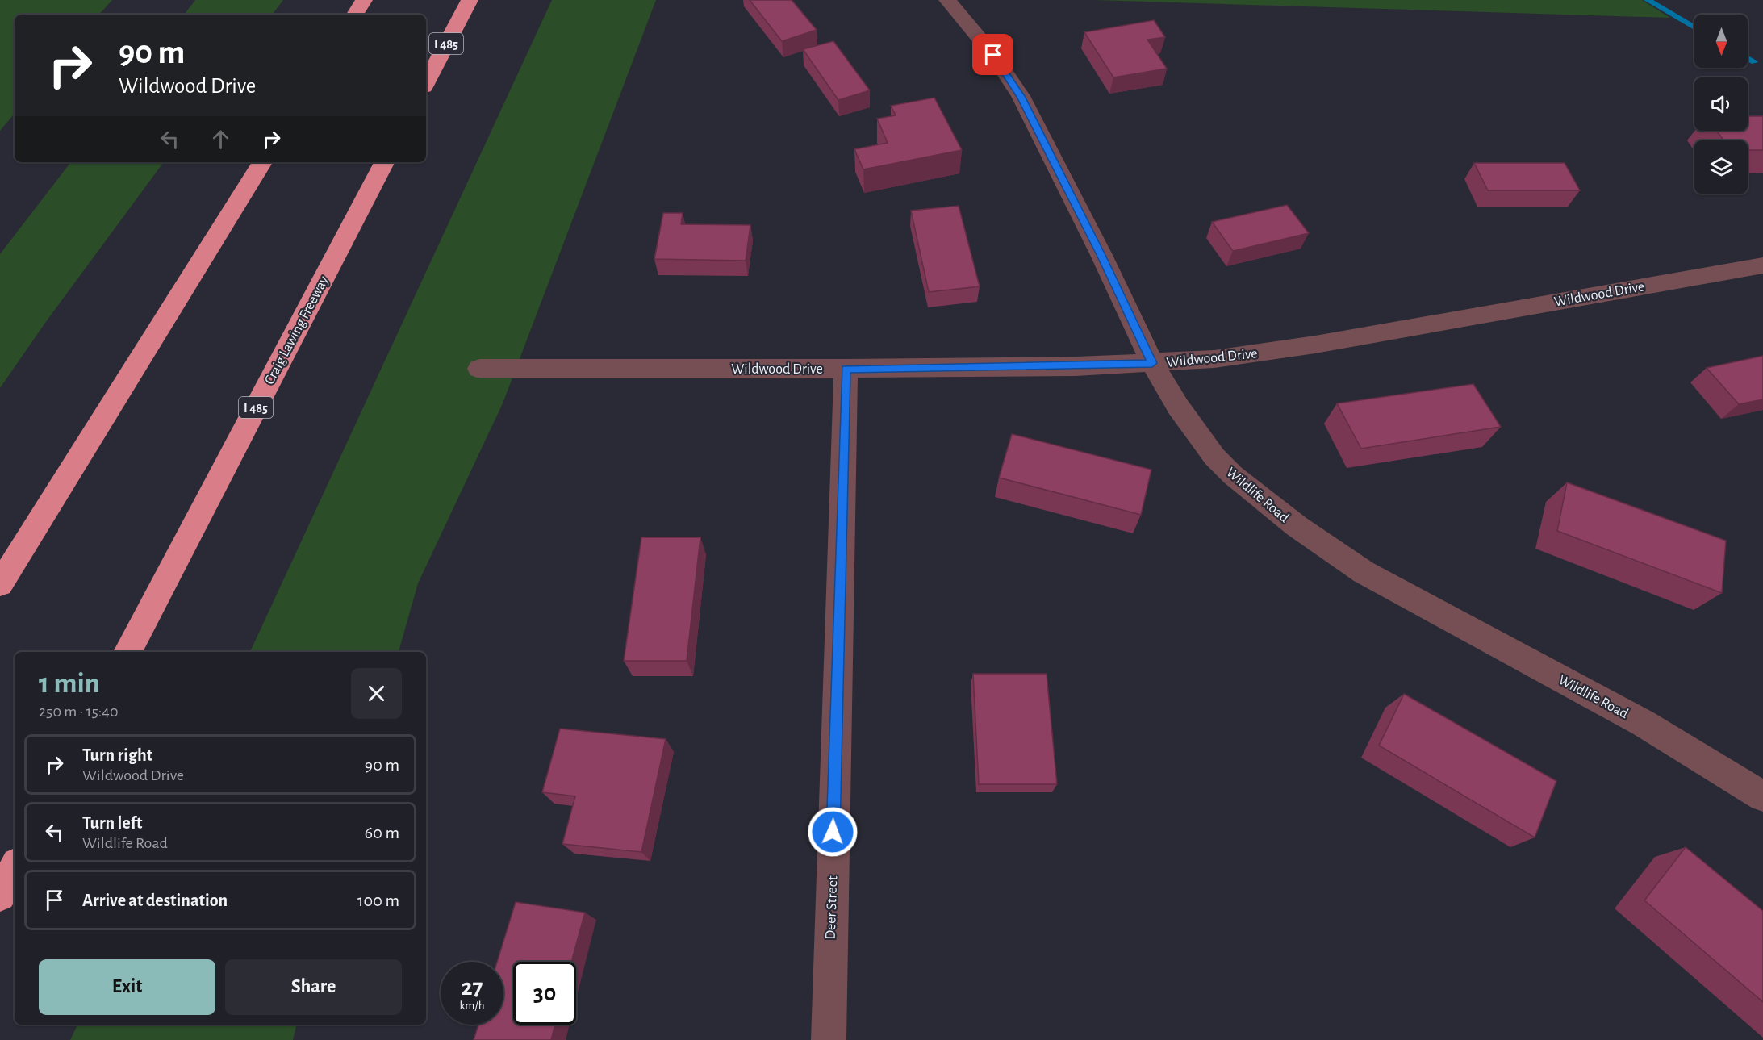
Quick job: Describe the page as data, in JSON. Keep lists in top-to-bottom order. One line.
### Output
{"streets":{"highway":["I 485","Craig Lawing Freeway"],"street":["Wildwood Drive","Wildlife Road","Deer Street"]},"crossings":[["Wildwood Drive","Wildlife Road"],["Wildwood Drive","Deer Street"]],"north":"bottom","page":{"turn":["90 m","Wildwood Drive"],"heading":["1 min","250 m · 15:40"],"list":[{"name":"Turn right","note":"Wildwood Drive","value":"90 m"},{"name":"Turn left","note":"Wildlife Road","value":"60 m"},{"name":"Arrive at destination","value":"100 m"}],"buttons":["Exit","Share"],"speed":"27 km/h","limit":"30"}}
